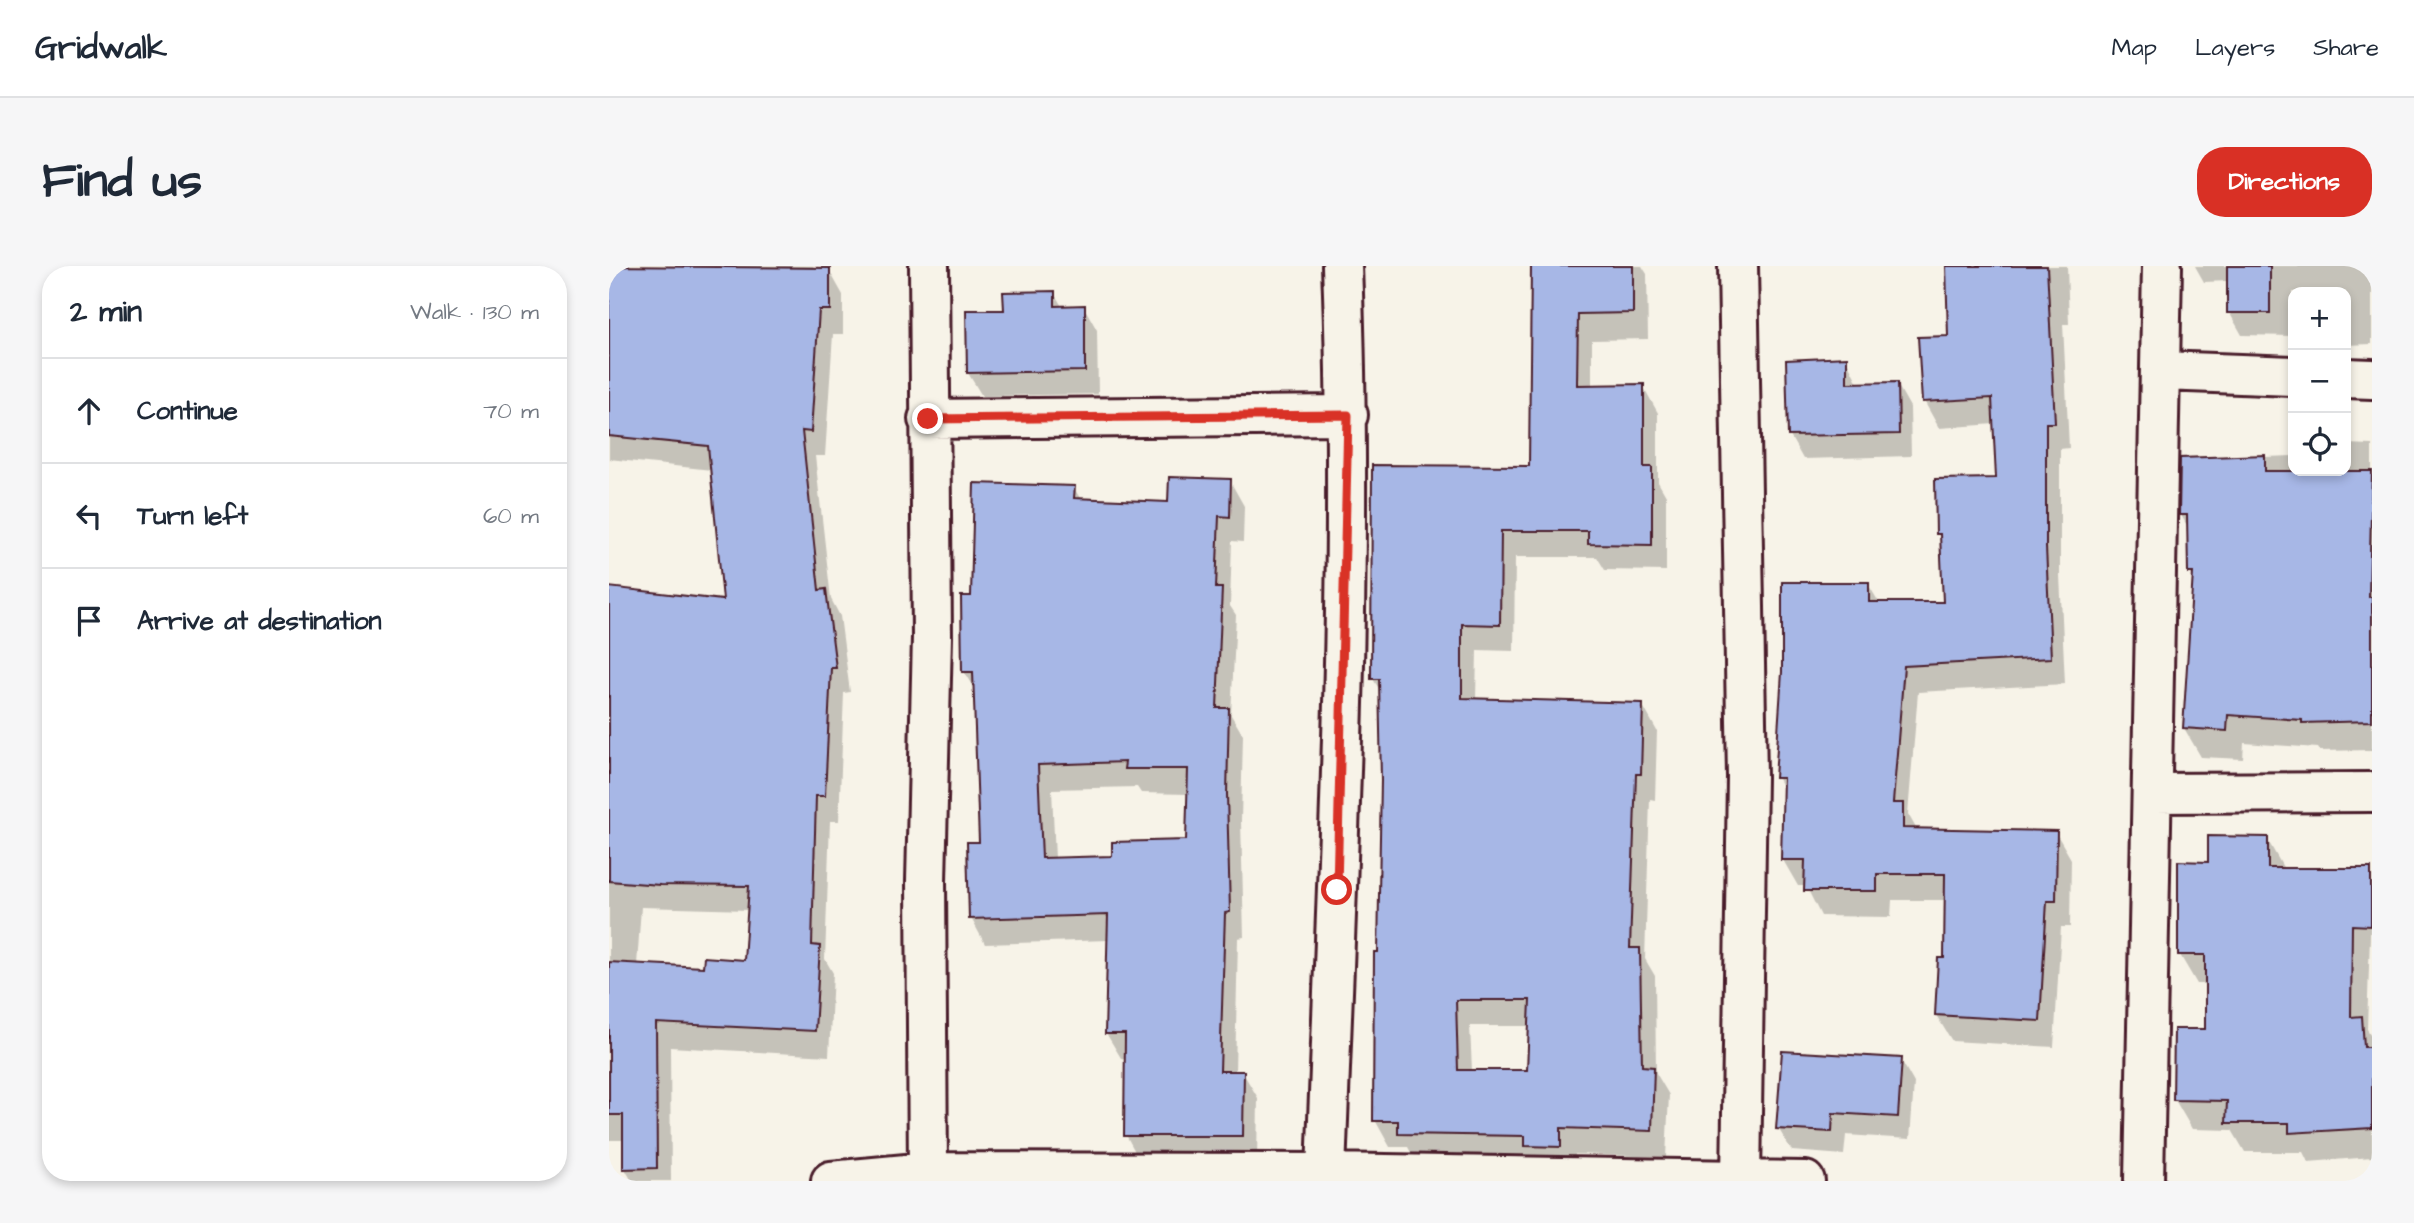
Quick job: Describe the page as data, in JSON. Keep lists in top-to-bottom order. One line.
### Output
{"page":{"header":"Gridwalk","nav":["Map","Layers","Share"],"buttons":"Directions","title":"Find us","heading":["2 min","Walk · 130 m"],"map_buttons":["+","−"],"list":[["Continue","70 m"],["Turn left","60 m"],"Arrive at destination"]}}
